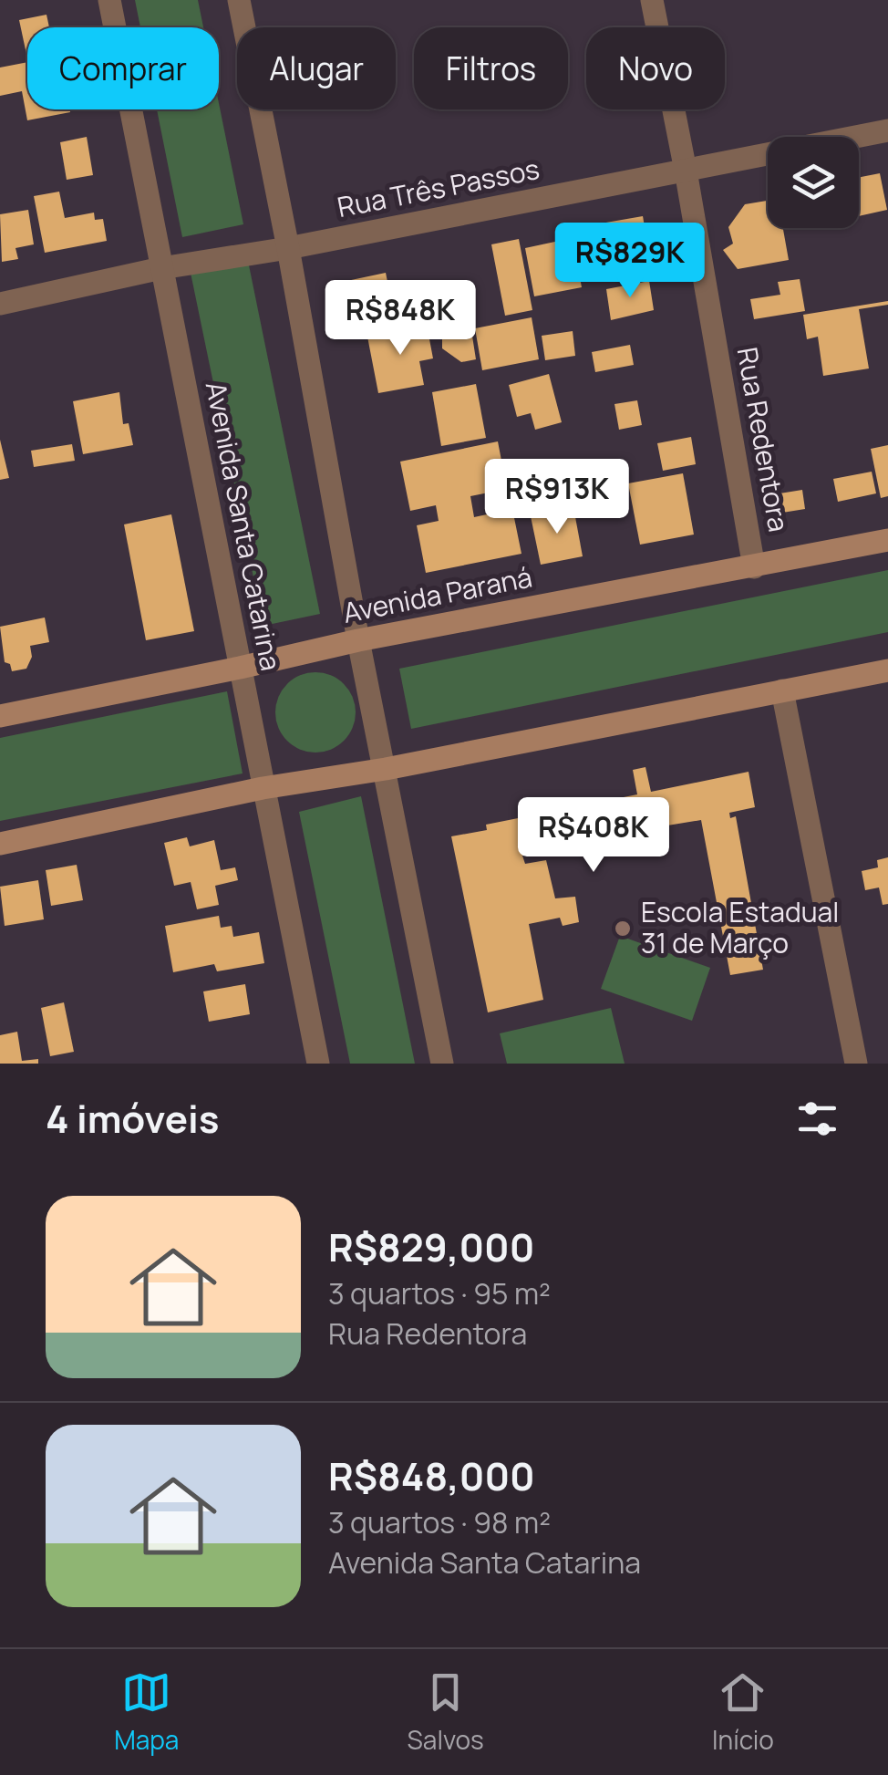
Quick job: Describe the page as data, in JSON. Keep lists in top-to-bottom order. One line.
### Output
{"streets":{"main road":["Avenida Paraná"],"street":["Rua Três Passos","Rua Redentora","Avenida Santa Catarina"]},"crossings":[["Rua Três Passos","Rua Redentora"],["Rua Três Passos","Avenida Santa Catarina"],["Rua Redentora","Avenida Paraná"],["Avenida Santa Catarina","Avenida Paraná"]],"places":["Escola Estadual 31 de Março"],"page":{"chip":["Comprar","Alugar","Filtros","Novo"],"price":["R$829K","R$848K","R$913K","R$408K"],"heading":"4 imóveis","list":[{"name":"R$829,000","note":"3 quartos · 95 m² · Rua Redentora"},{"name":"R$848,000","note":"3 quartos · 98 m² · Avenida Santa Catarina"}],"tabs":["Mapa","Salvos","Início"]}}
